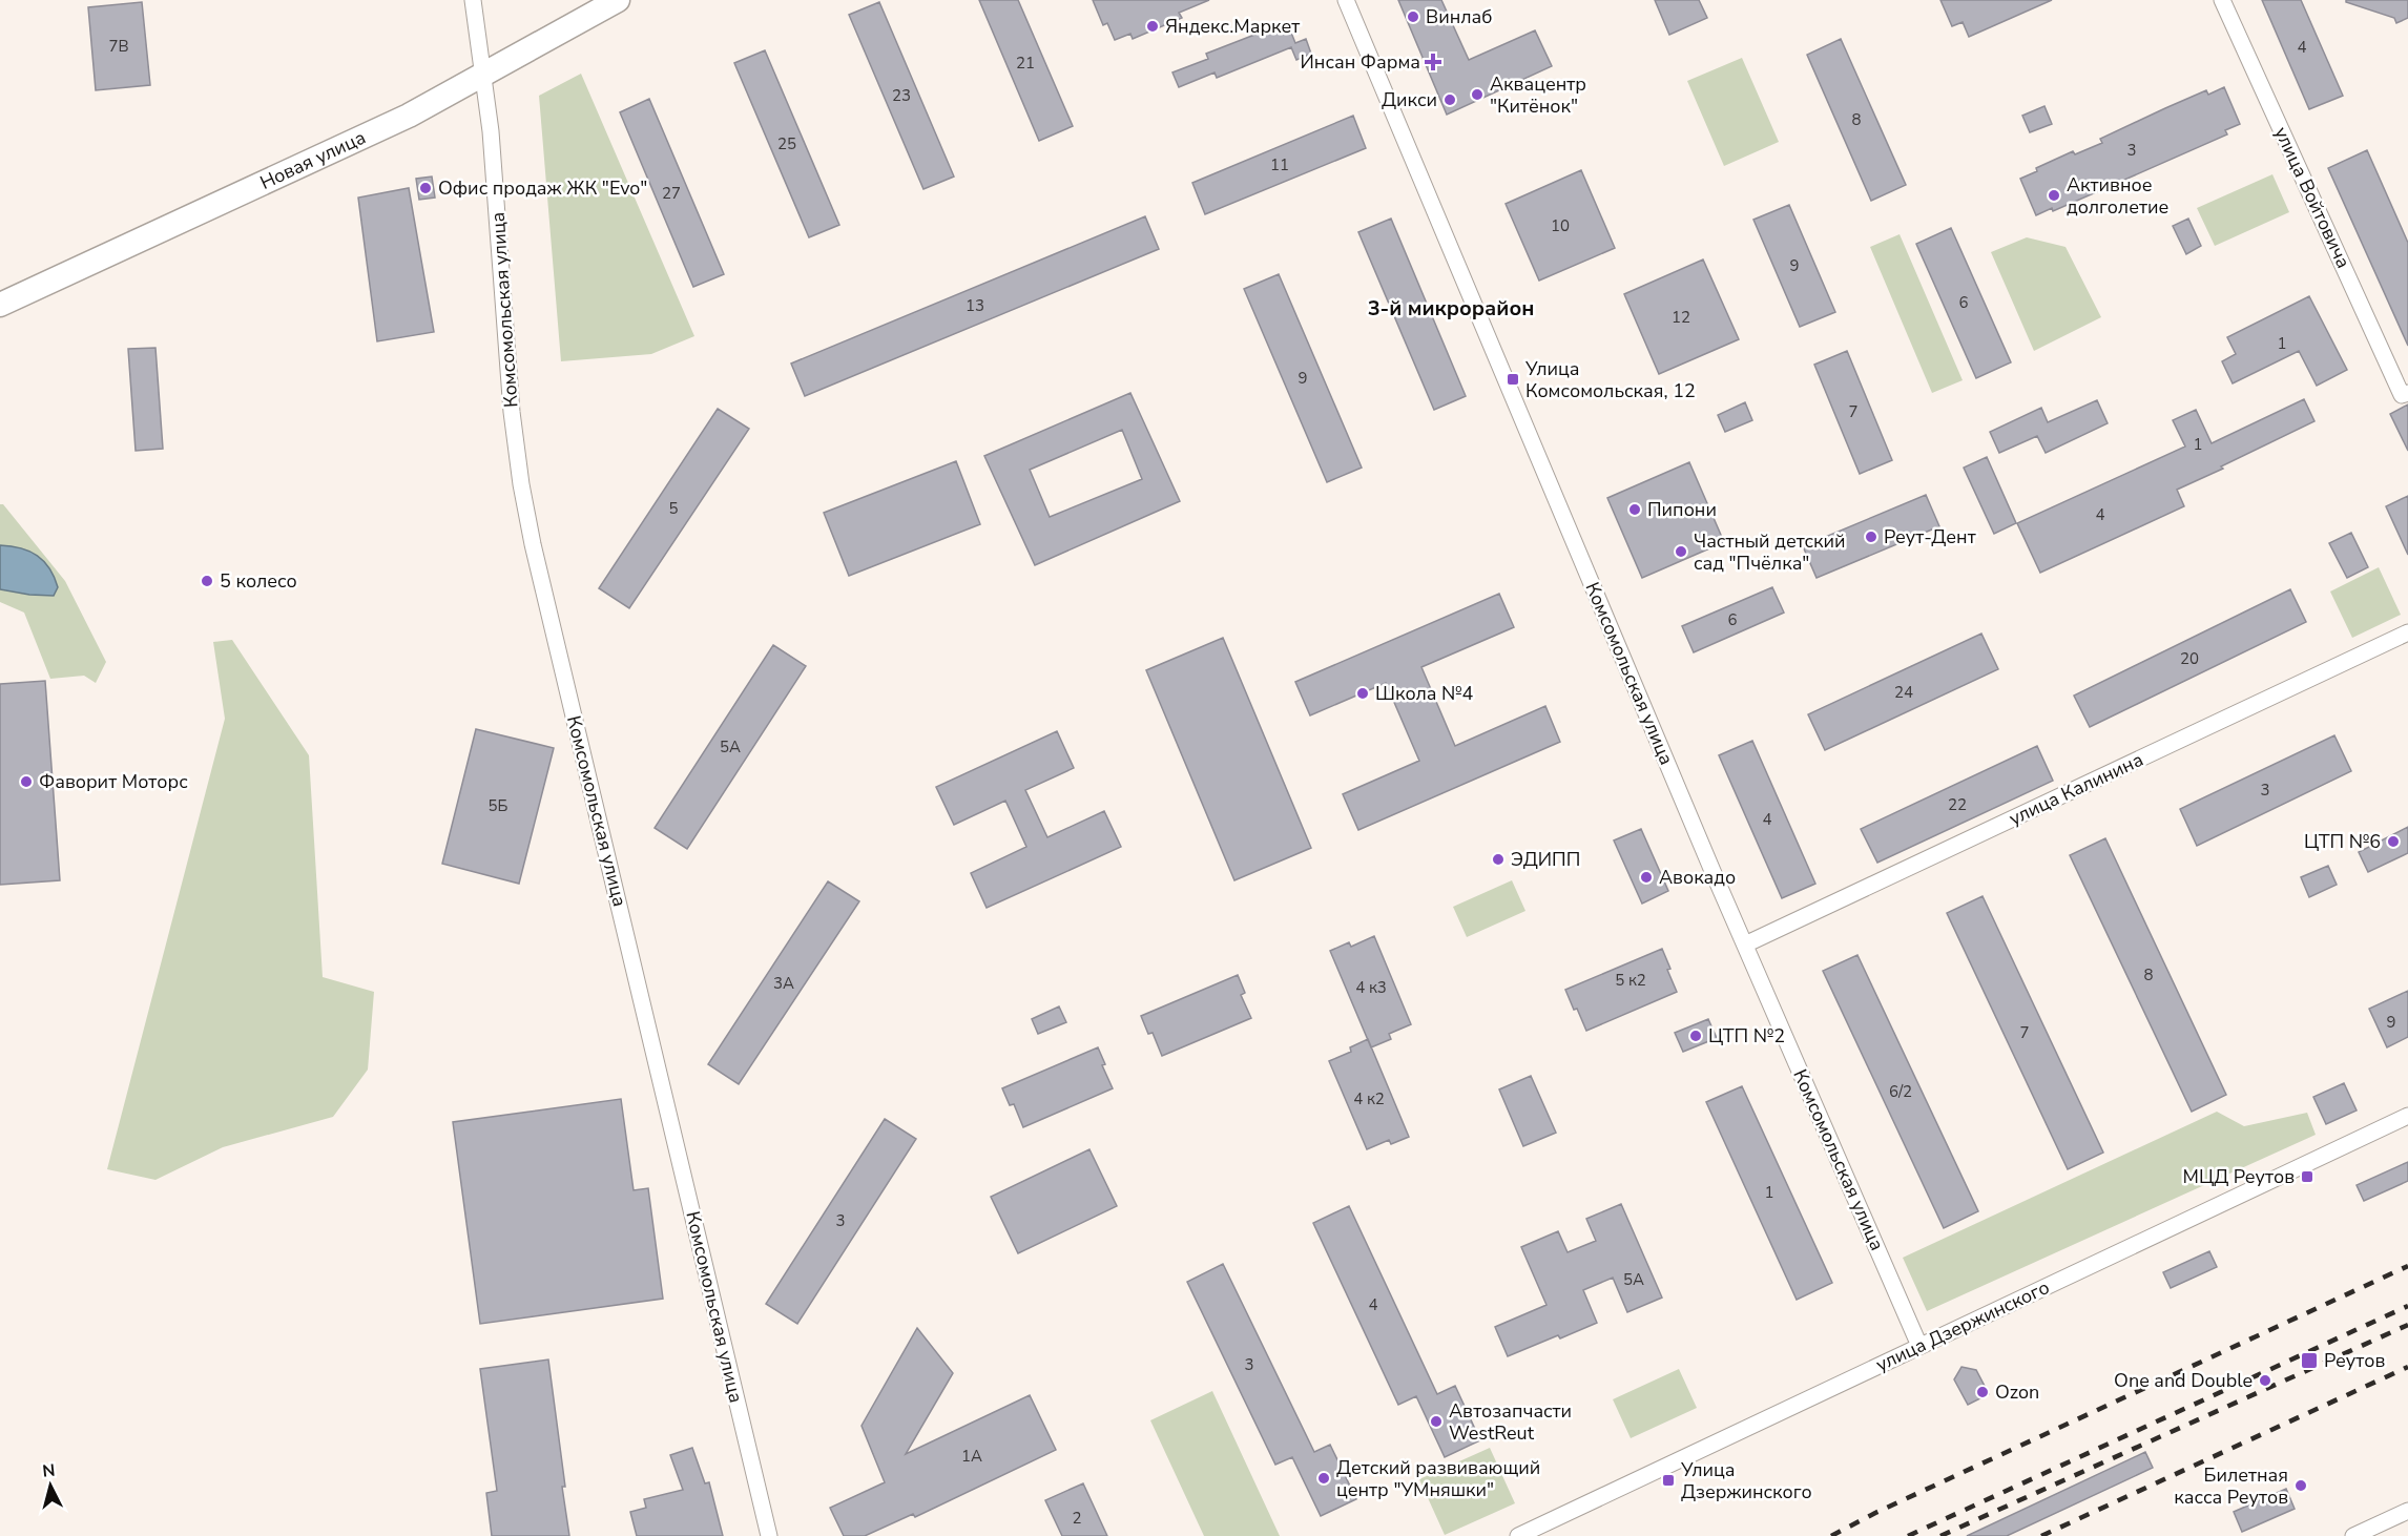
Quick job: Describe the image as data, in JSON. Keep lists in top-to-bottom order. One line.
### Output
{"streets":{"street":["Новая улица","улица Войтовича","Комсомольская улица","улица Калинина","улица Дзержинского"]},"crossings":[["Новая улица","Комсомольская улица"],["Комсомольская улица","улица Калинина"],["Комсомольская улица","улица Дзержинского"]],"districts":["3-й микрорайон"],"places":{"other":["Винлаб","Яндекс.Маркет","Аквацентр \"Китёнок\"","Дикси","Офис продаж ЖК \"Evo\"","Активное долголетие","Пипони","Реут-Дент","Частный детский сад \"Пчёлка\"","5 колесо","Школа №4","Фаворит Моторс","ЦТП №6","ЭДИПП","Авокадо","ЦТП №2","One and Double","Ozon","Автозапчасти WestReut","Детский развивающий центр \"УМняшки\"","Билетная касса Реутов"],"health":["Инсан Фарма"],"transit":["Улица Комсомольская, 12","МЦД Реутов","Реутов","Улица Дзержинского"]},"house_numbers":["7В","4","21","23","8","25","3","11","27","10","9","6","13","12","1","9","7","1","5","4","6","20","24","5А","3","22","5Б","4","8","5 к2","3А","4 к3","9","7","6/2","4 к2","1","3","5А","4","3","1А","2"],"north":"top"}
